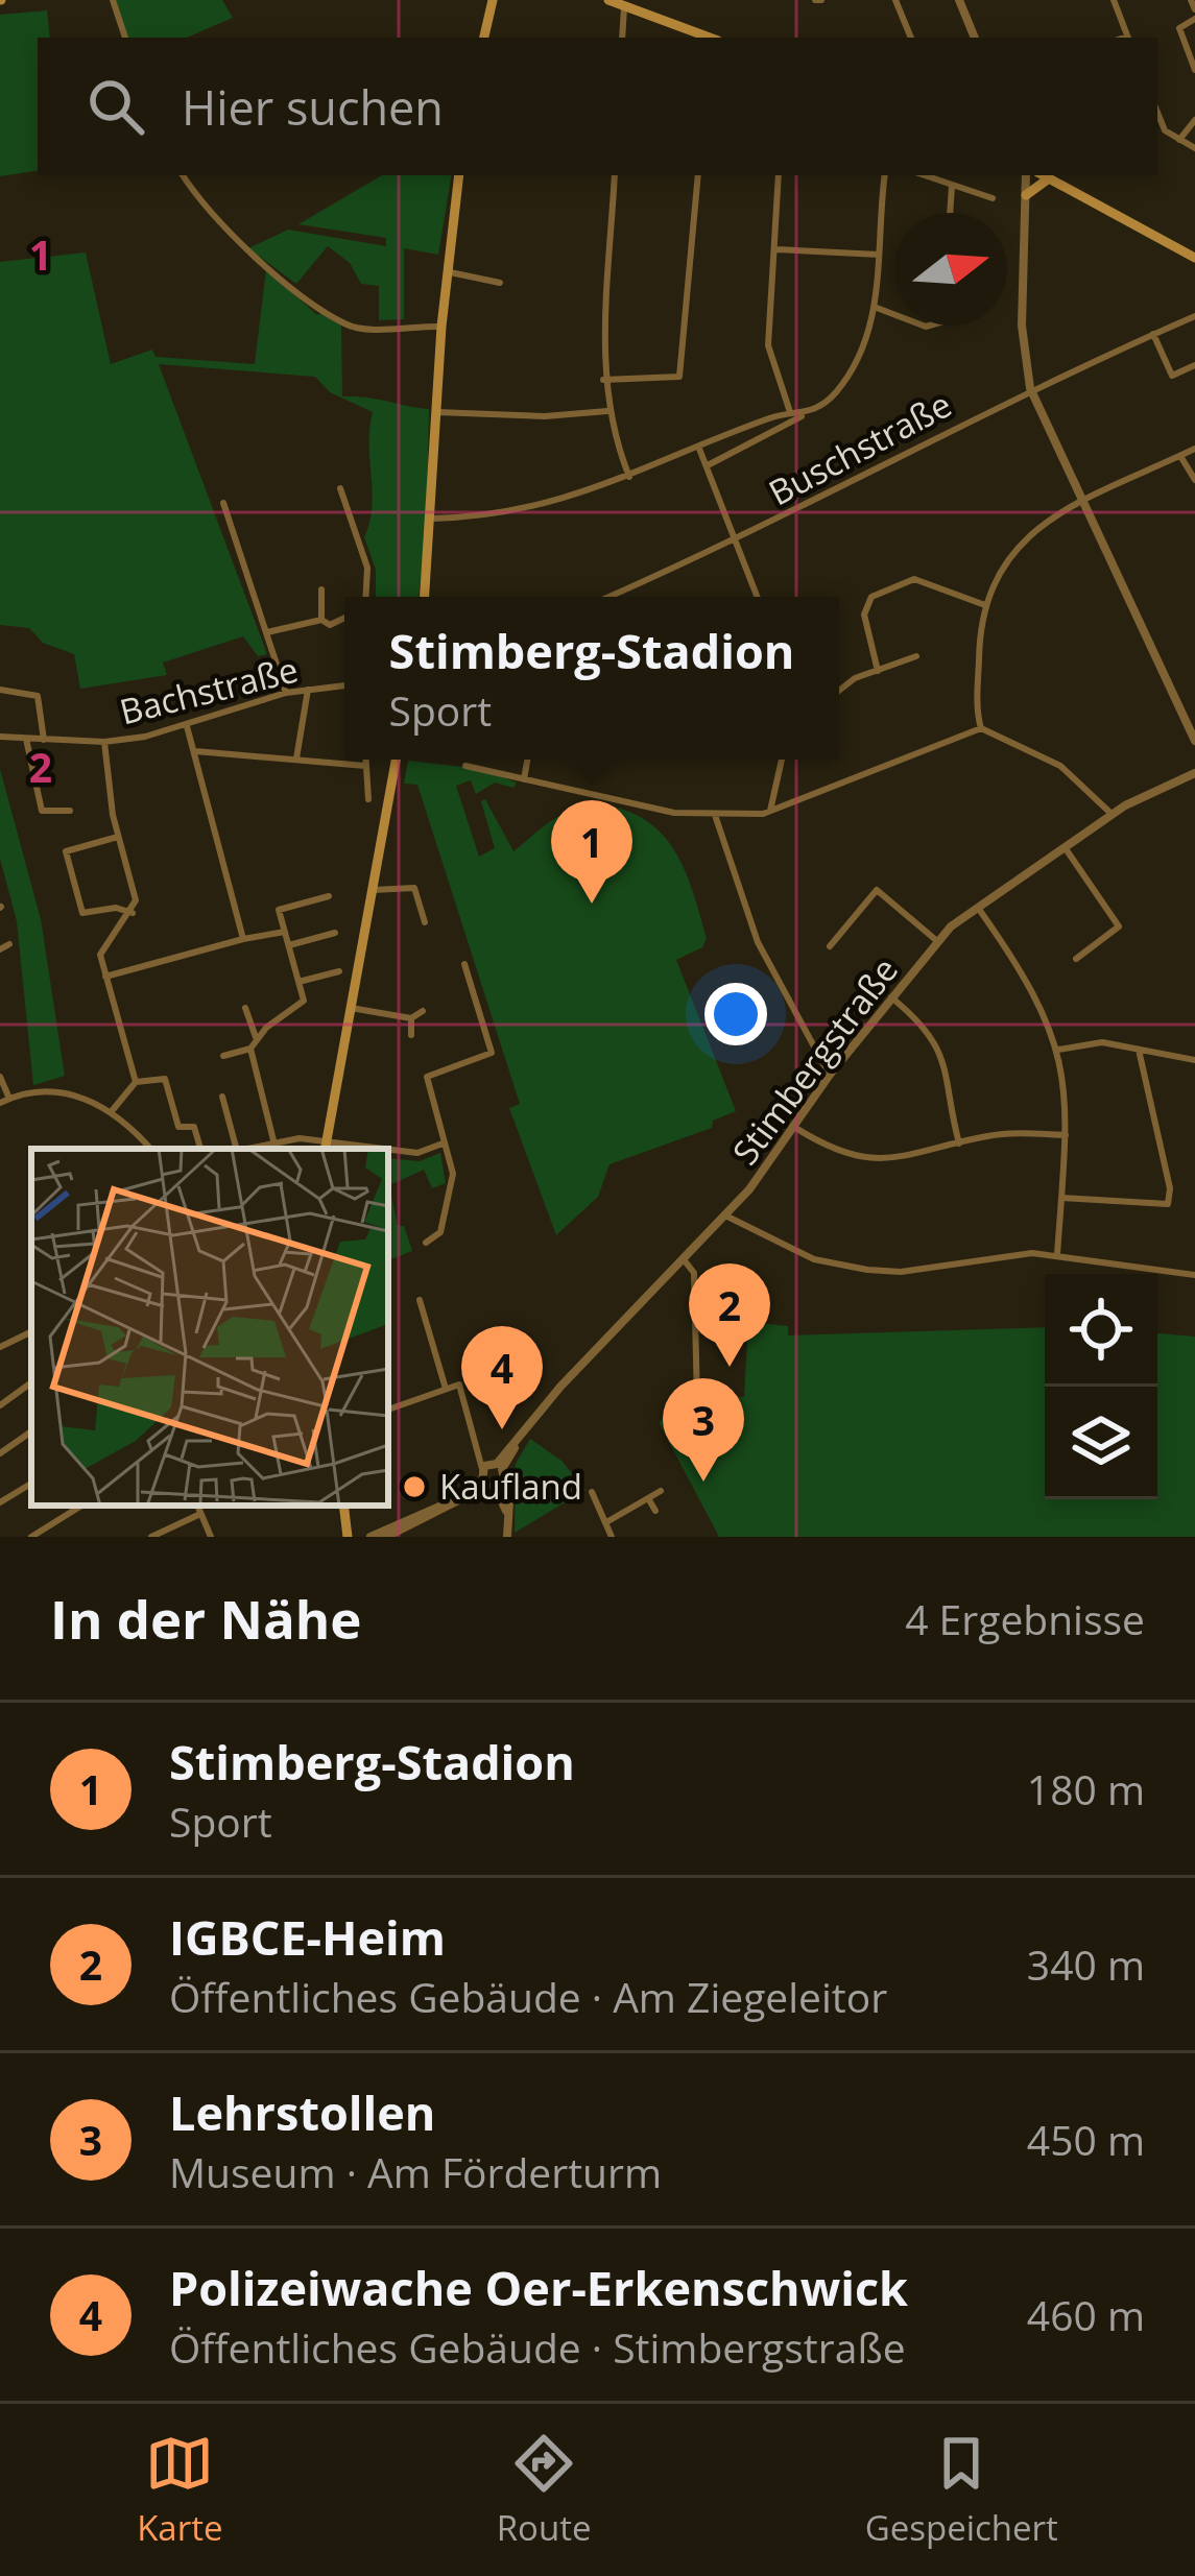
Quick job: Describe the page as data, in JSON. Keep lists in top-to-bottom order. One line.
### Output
{"streets":{"street":["Buschstraße","Bachstraße","Stimbergstraße"]},"places":["Kaufland"],"north":"right","page":{"search":"Hier suchen","popup":["Stimberg-Stadion","Sport"],"pins":["1","2","4","3"],"heading":["In der Nähe","4 Ergebnisse"],"list":[{"mark":"1","name":"Stimberg-Stadion","note":"Sport","value":"180 m"},{"mark":"2","name":"IGBCE-Heim","note":"Öffentliches Gebäude · Am Ziegeleitor","value":"340 m"},{"mark":"3","name":"Lehrstollen","note":"Museum · Am Förderturm","value":"450 m"},{"mark":"4","name":"Polizeiwache Oer-Erkenschwick","note":"Öffentliches Gebäude · Stimbergstraße","value":"460 m"}],"nav":["Karte","Route","Gespeichert"]},"grid":{"rows":["1","2"]}}
